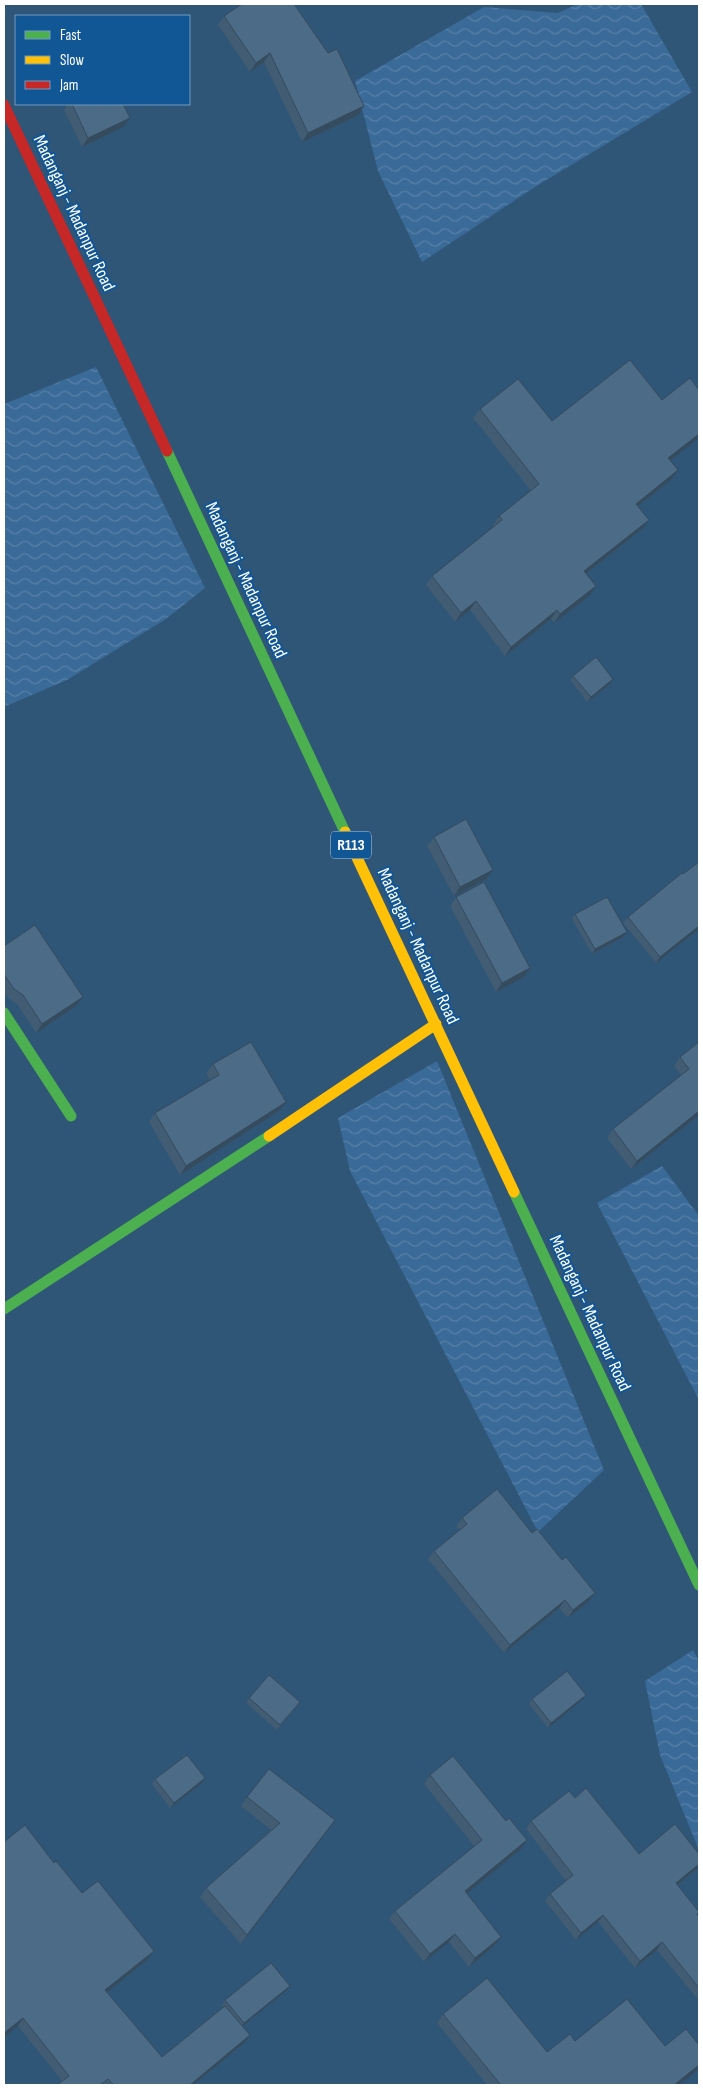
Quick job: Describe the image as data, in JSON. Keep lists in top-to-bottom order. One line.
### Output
{"streets":{"main road":["Madanganj - Madanpur Road","R113"]},"legend":["Fast","Slow","Jam"]}
